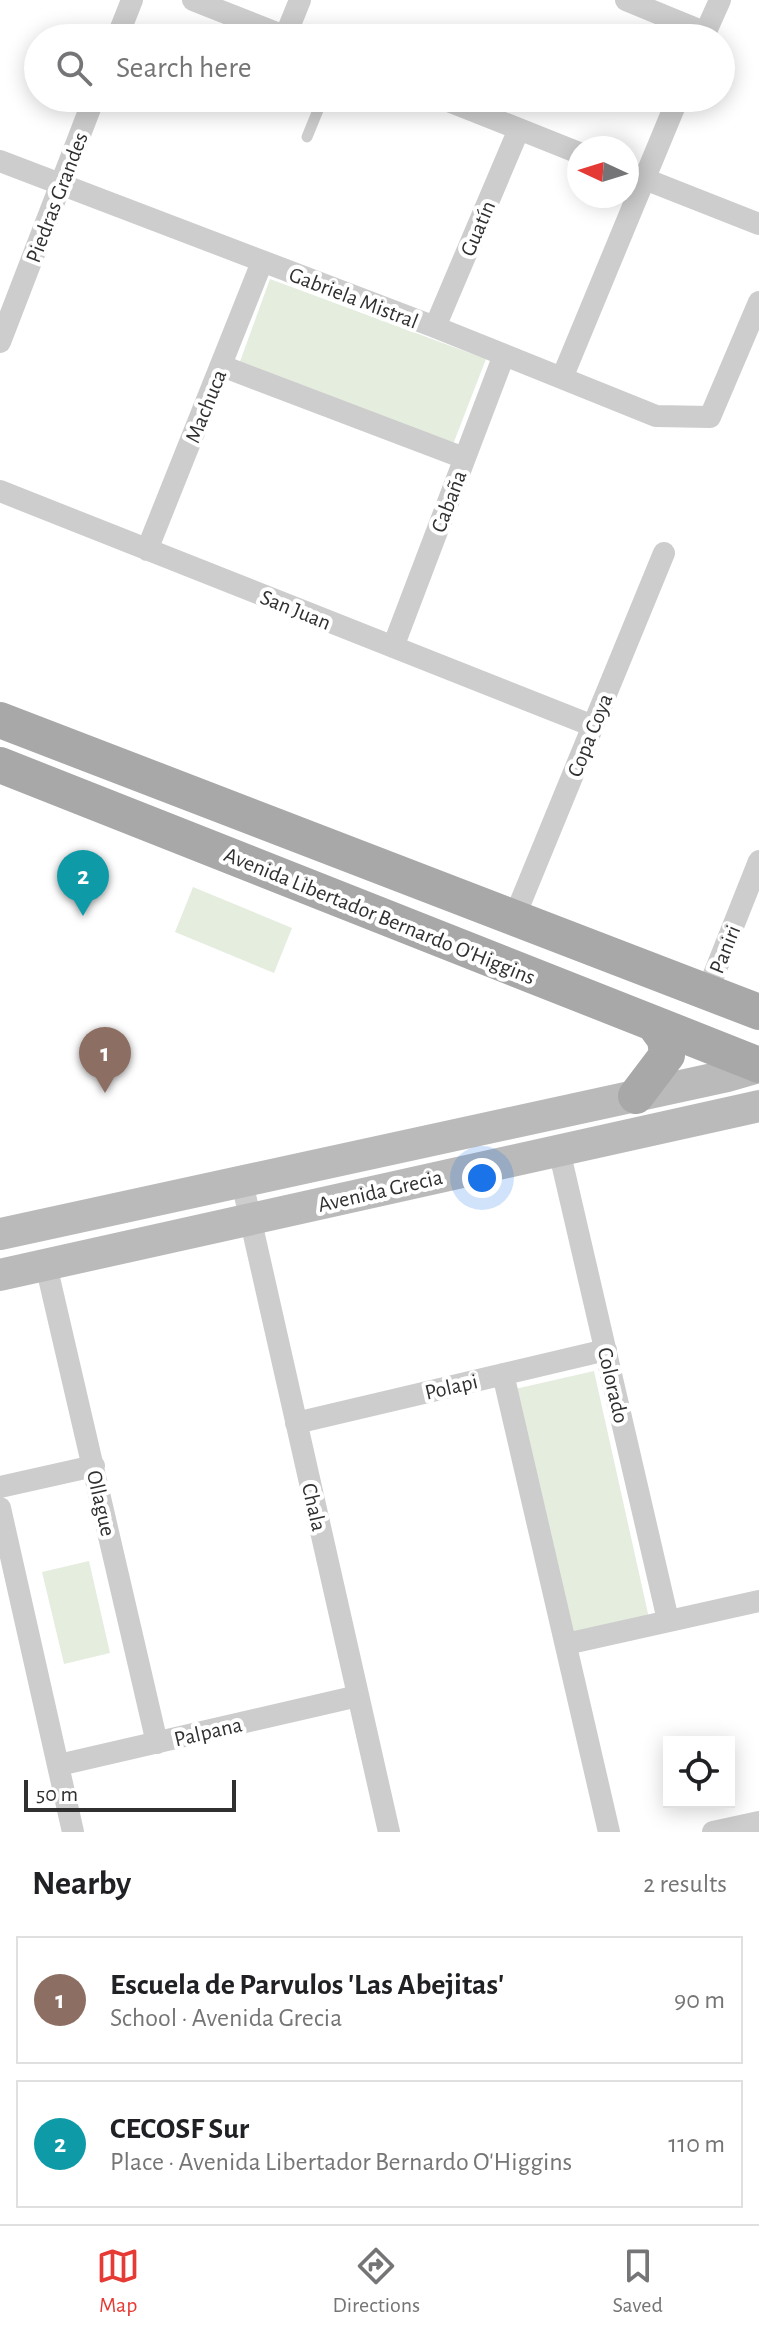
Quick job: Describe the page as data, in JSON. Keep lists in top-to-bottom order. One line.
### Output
{"streets":{"main road":["Avenida Libertador Bernardo O'Higgins","Avenida Grecia"],"street":["Piedras Grandes","Guatín","Gabriela Mistral","Machuca","Cabaña","San Juan","Copa Coya","Paniri","Colorado","Polapi","Ollague","Chala","Palpana"]},"crossings":[["Piedras Grandes","Gabriela Mistral"],["Guatín","Gabriela Mistral"],["Gabriela Mistral","Machuca"],["Gabriela Mistral","Cabaña"],["Machuca","San Juan"],["Cabaña","San Juan"],["San Juan","Copa Coya"],["Copa Coya","Avenida Libertador Bernardo O'Higgins"],["Avenida Libertador Bernardo O'Higgins","Paniri"],["Avenida Libertador Bernardo O'Higgins","Avenida Grecia"],["Avenida Grecia","Colorado"],["Avenida Grecia","Ollague"],["Avenida Grecia","Chala"],["Colorado","Polapi"],["Polapi","Chala"],["Ollague","Palpana"],["Chala","Palpana"]],"scale_bar":"50 m","north":"left","page":{"search":"Search here","pins":["2","1"],"scale":"50 m","heading":["Nearby","2 results"],"list":[{"mark":"1","name":"Escuela de Parvulos 'Las Abejitas'","note":"School · Avenida Grecia","value":"90 m"},{"mark":"2","name":"CECOSF Sur","note":"Place · Avenida Libertador Bernardo O'Higgins","value":"110 m"}],"nav":["Map","Directions","Saved"]}}
